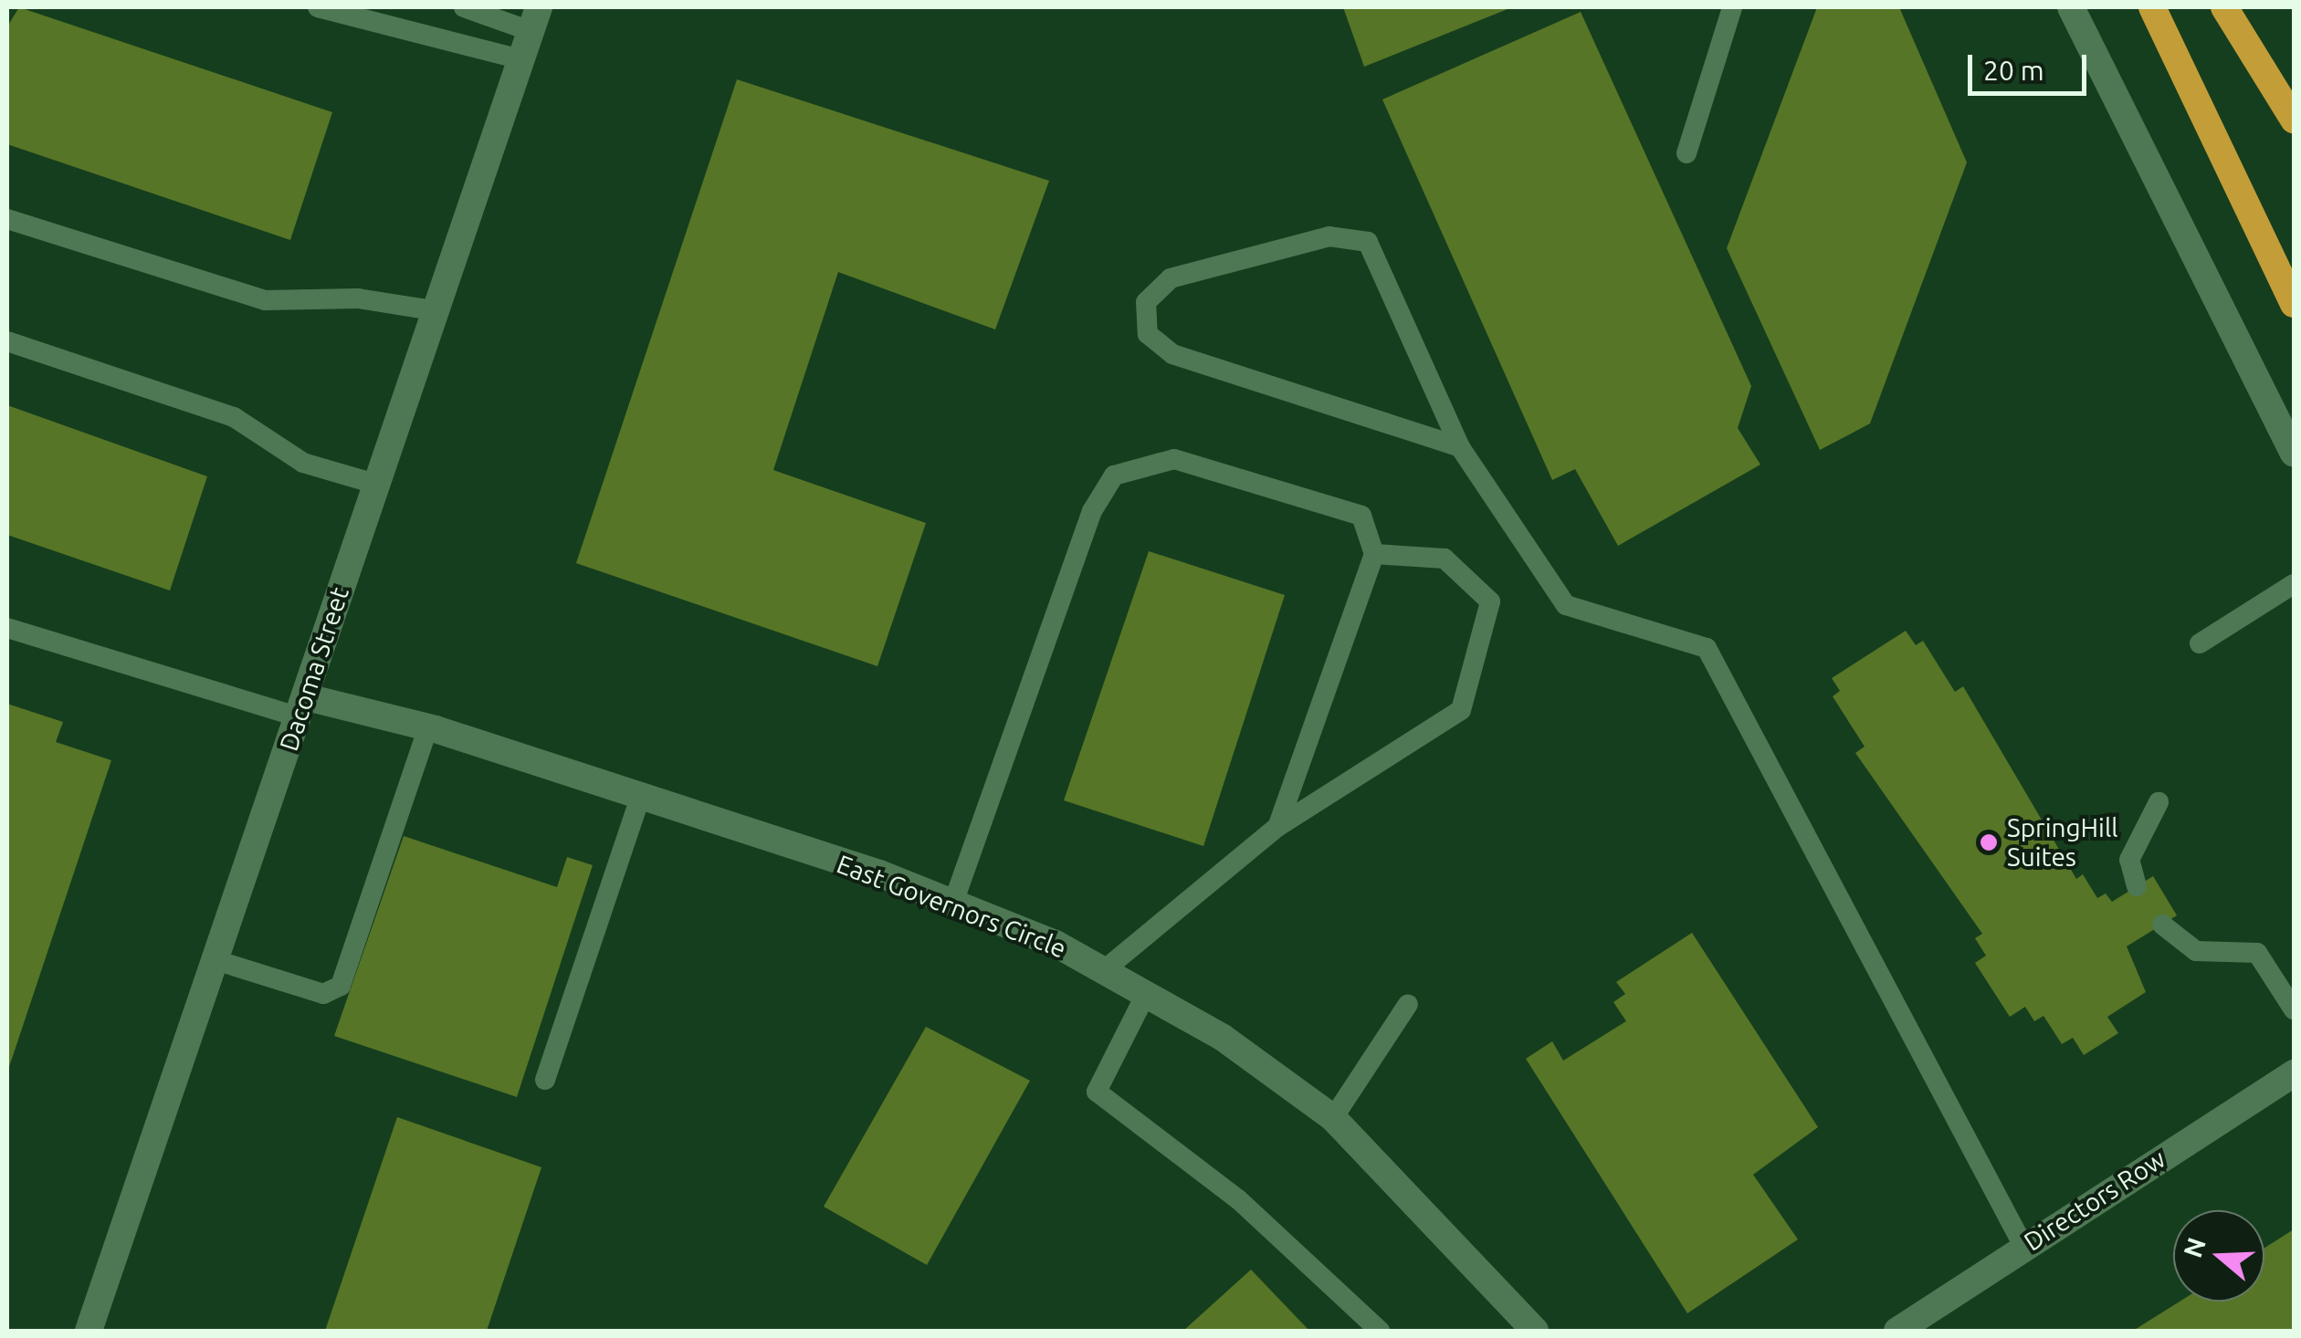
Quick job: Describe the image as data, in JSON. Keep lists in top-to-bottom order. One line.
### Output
{"streets":{"street":["Dacoma Street","East Governors Circle","Directors Row"]},"crossings":[["Dacoma Street","East Governors Circle"]],"places":["SpringHill Suites"],"scale_bar":"20 m","north":"left"}
